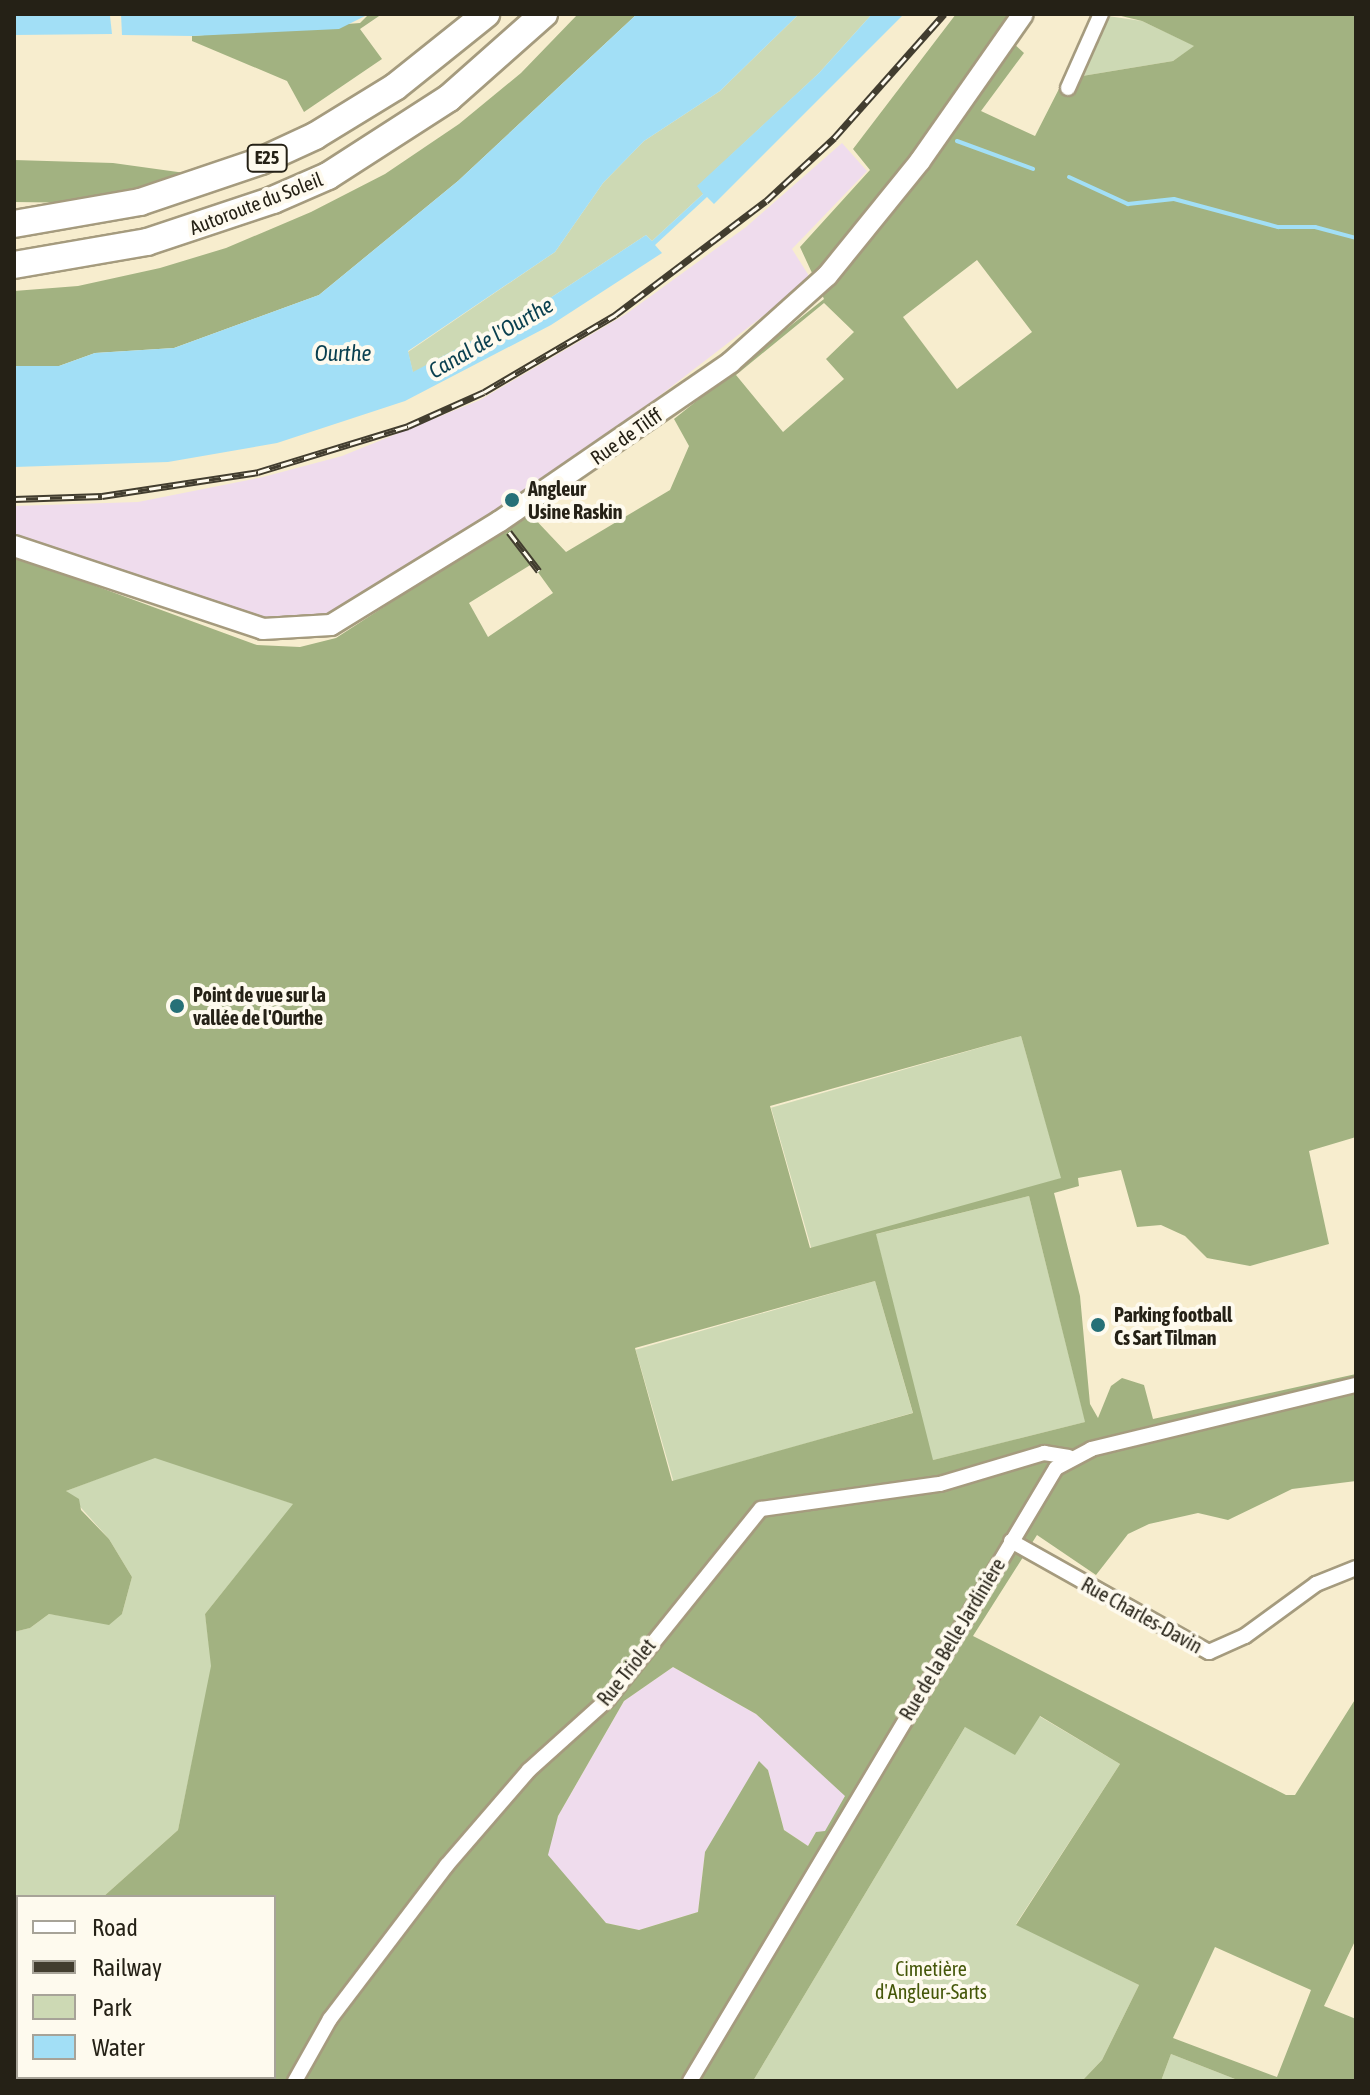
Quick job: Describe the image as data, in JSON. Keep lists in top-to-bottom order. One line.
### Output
{"streets":{"highway":["E25","Autoroute du Soleil"],"main road":["Rue de Tilff"],"street":["Rue Charles-Davin","Rue de la Belle Jardinière","Rue Triolet"]},"crossings":[["Rue Charles-Davin","Rue de la Belle Jardinière"],["Rue de la Belle Jardinière","Rue Triolet"]],"water":["Canal de l'Ourthe","Ourthe"],"parks":["Cimetière d'Angleur-Sarts"],"places":["Angleur Usine Raskin","Point de vue sur la vallée de l'Ourthe","Parking football Cs Sart Tilman"],"legend":["Road","Railway","Park","Water"]}
